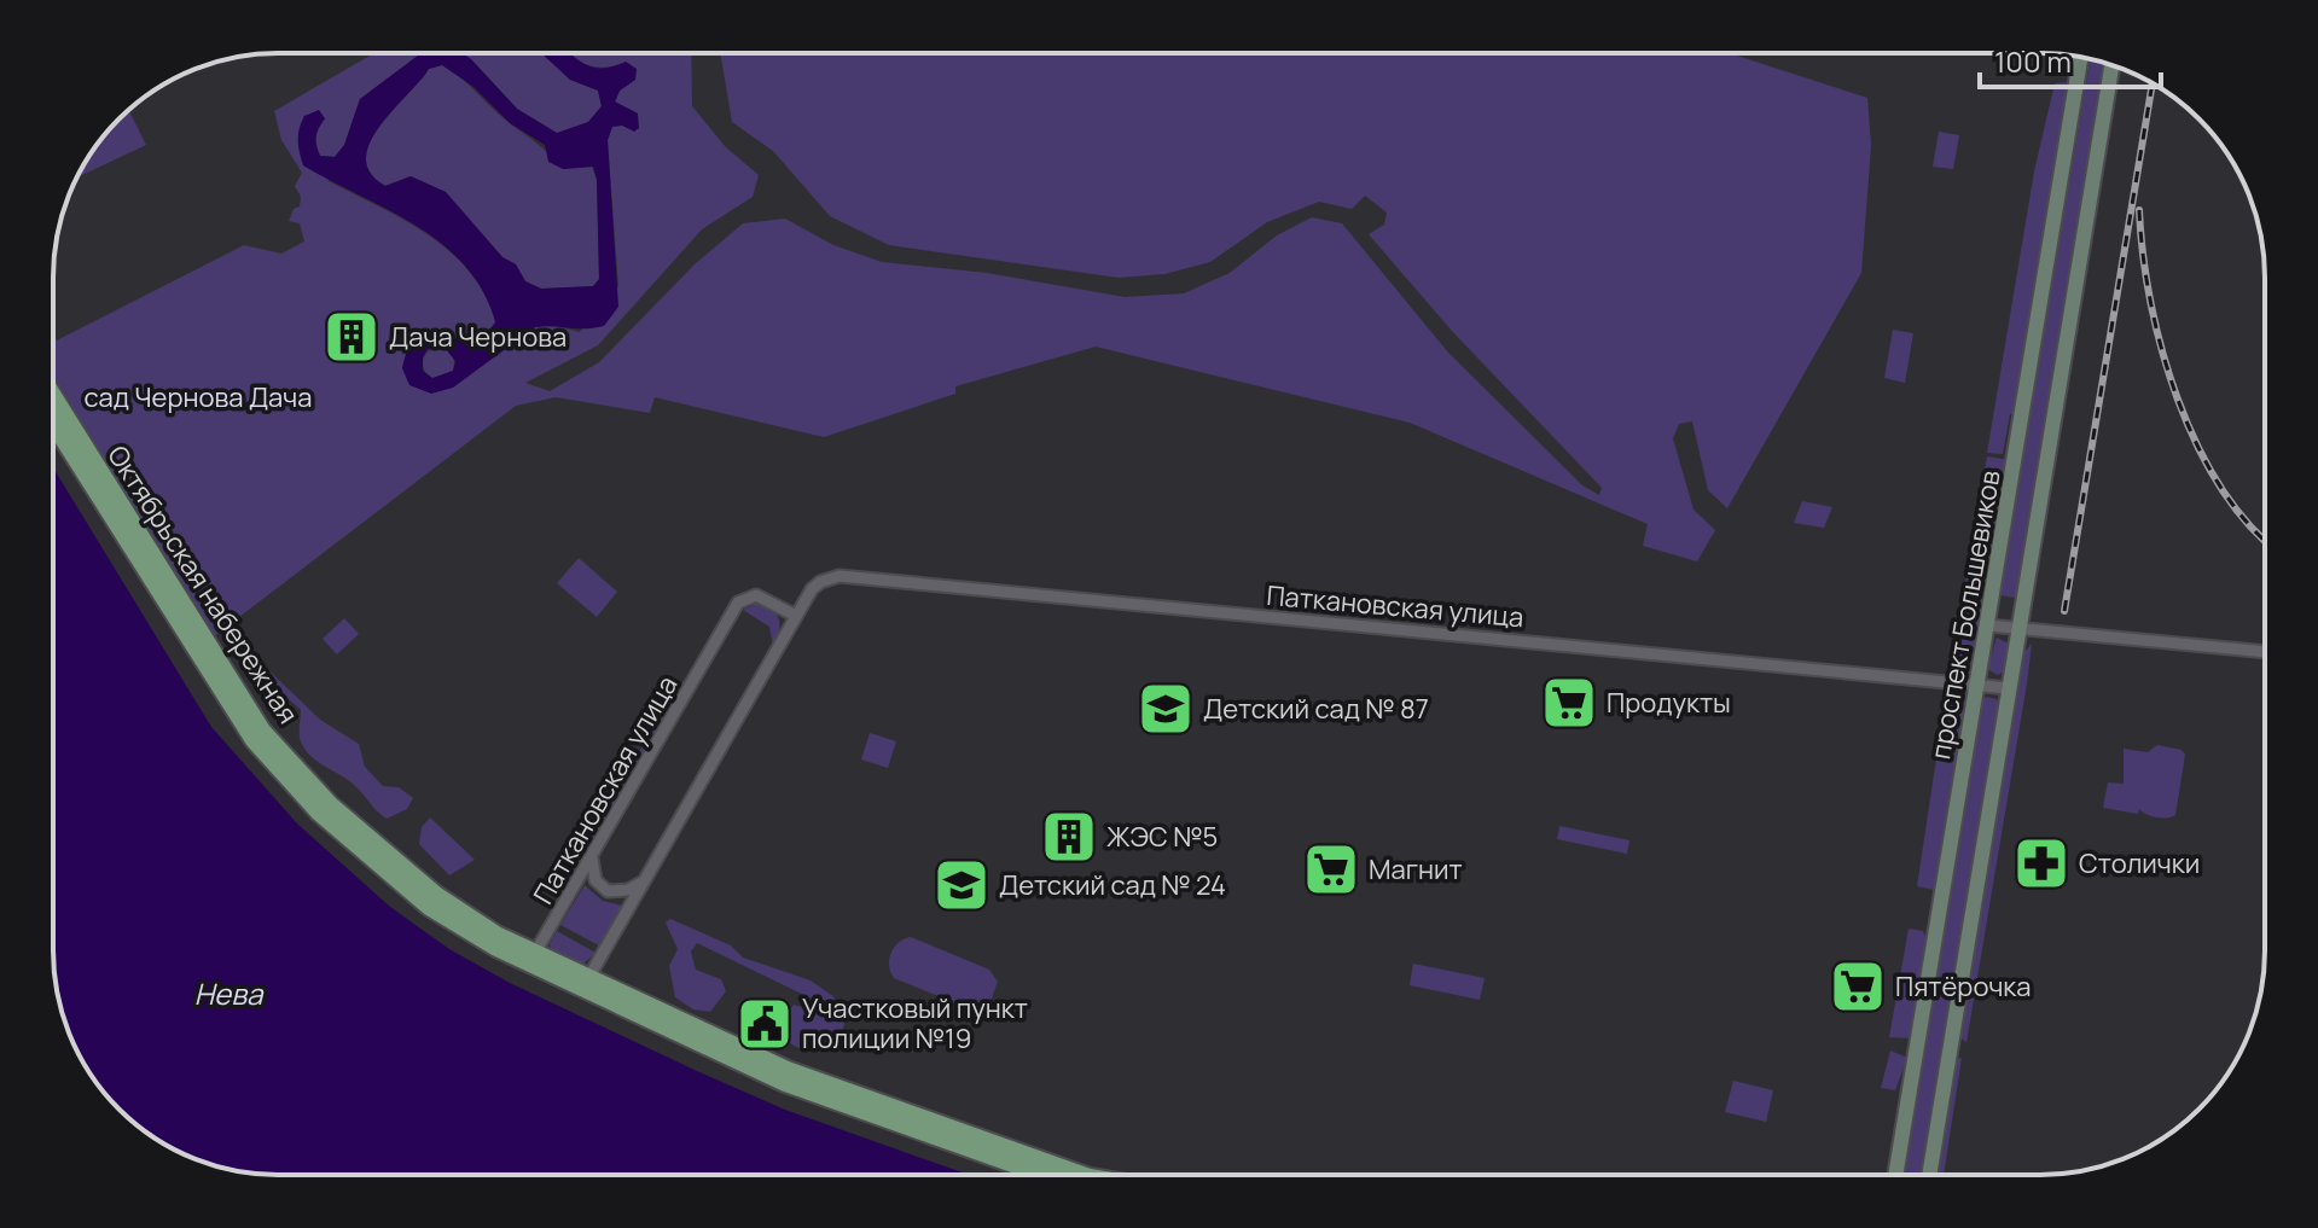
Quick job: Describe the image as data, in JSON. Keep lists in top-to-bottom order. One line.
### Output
{"streets":{"main road":["Октябрьская набережная","проспект Большевиков"],"street":["Паткановская улица"]},"crossings":[["Октябрьская набережная","Паткановская улица"],["Паткановская улица","проспект Большевиков"]],"water":["Нева"],"parks":["сад Чернова Дача"],"places":{"building":["Дача Чернова","ЖЭС №5"],"supermarket":["Продукты","Магнит","Пятёрочка"],"school or university":["Детский сад № 87","Детский сад № 24"],"pharmacy":["Столички"],"public building":["Участковый пункт полиции №19"]},"scale_bar":"100 m"}
